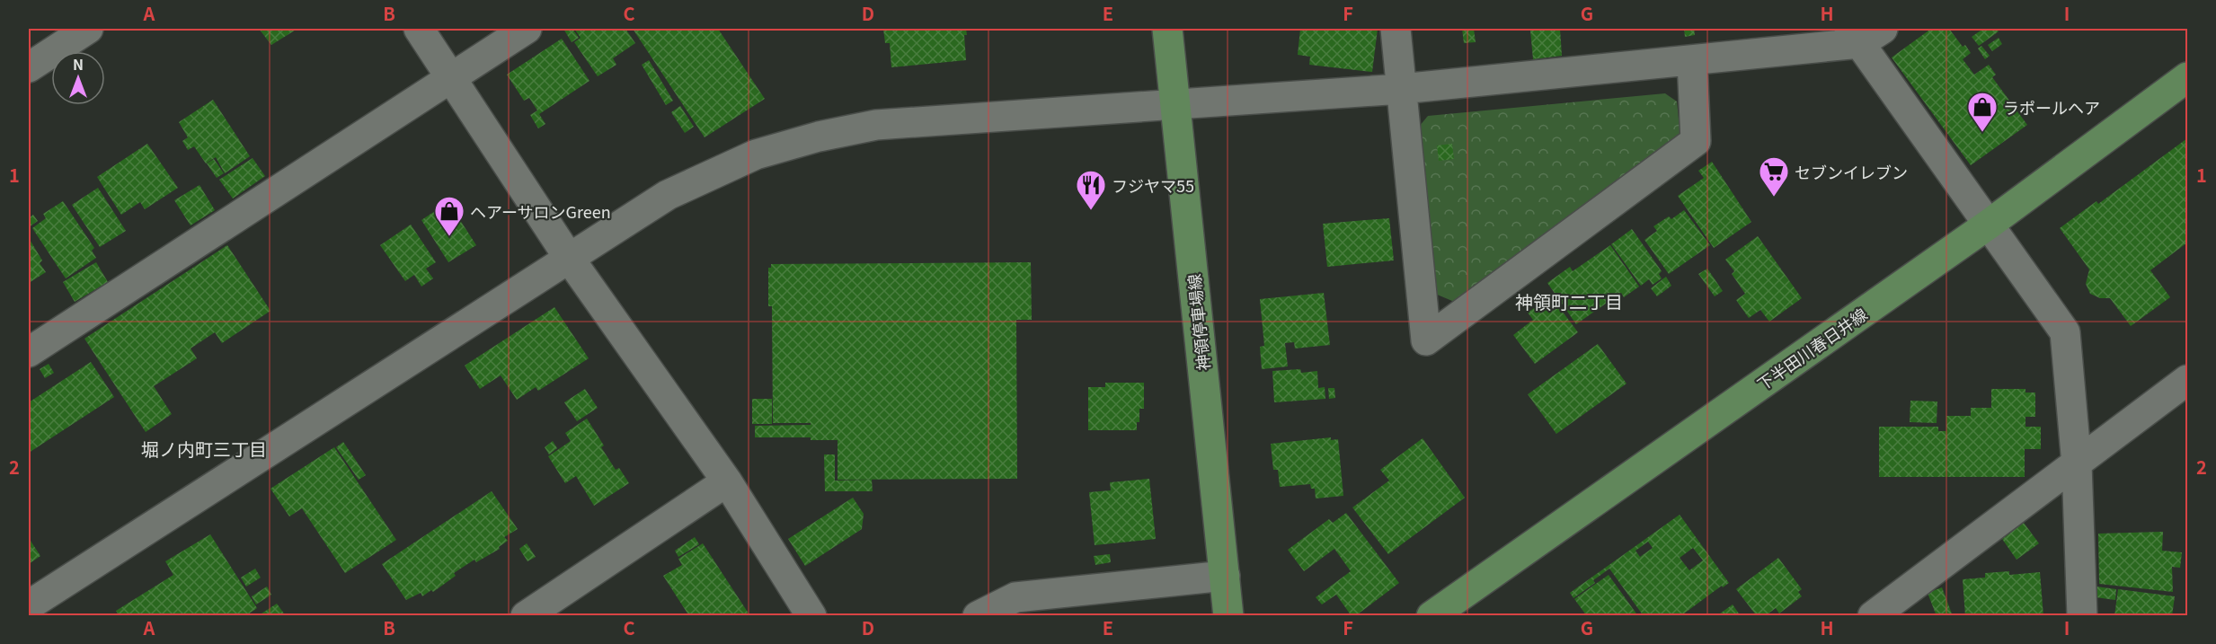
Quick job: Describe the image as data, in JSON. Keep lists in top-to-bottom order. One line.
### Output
{"streets":{"main road":["神領停車場線","下半田川春日井線"]},"districts":["神領町二丁目","堀ノ内町三丁目"],"places":{"shop":["ラポールヘア","ヘアーサロンGreen"],"supermarket":["セブンイレブン"],"restaurant":["フジヤマ55"]},"north":"top","grid":{"columns":["A","B","C","D","E","F","G","H","I"],"rows":["1","2"]}}
